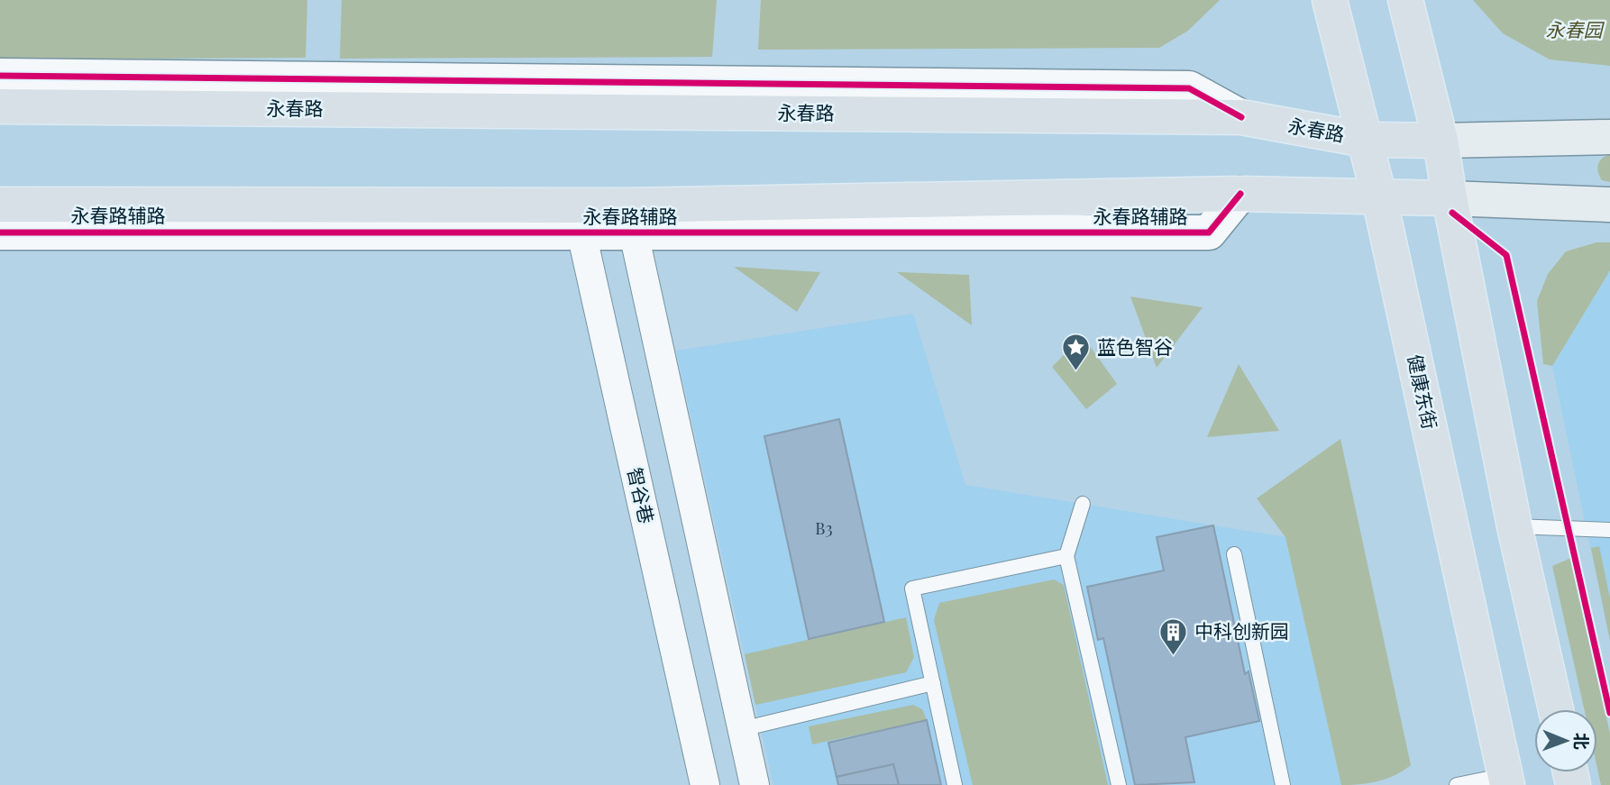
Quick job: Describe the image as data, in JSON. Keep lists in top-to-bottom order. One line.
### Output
{"streets":{"main road":["永春路","健康东街"],"street":["永春路辅路","智谷巷"]},"crossings":[["永春路","健康东街"],["永春路辅路","智谷巷"]],"parks":["永春园"],"places":{"place":["蓝色智谷"],"building":["中科创新园"]},"house_numbers":["B3"],"north":"right"}
